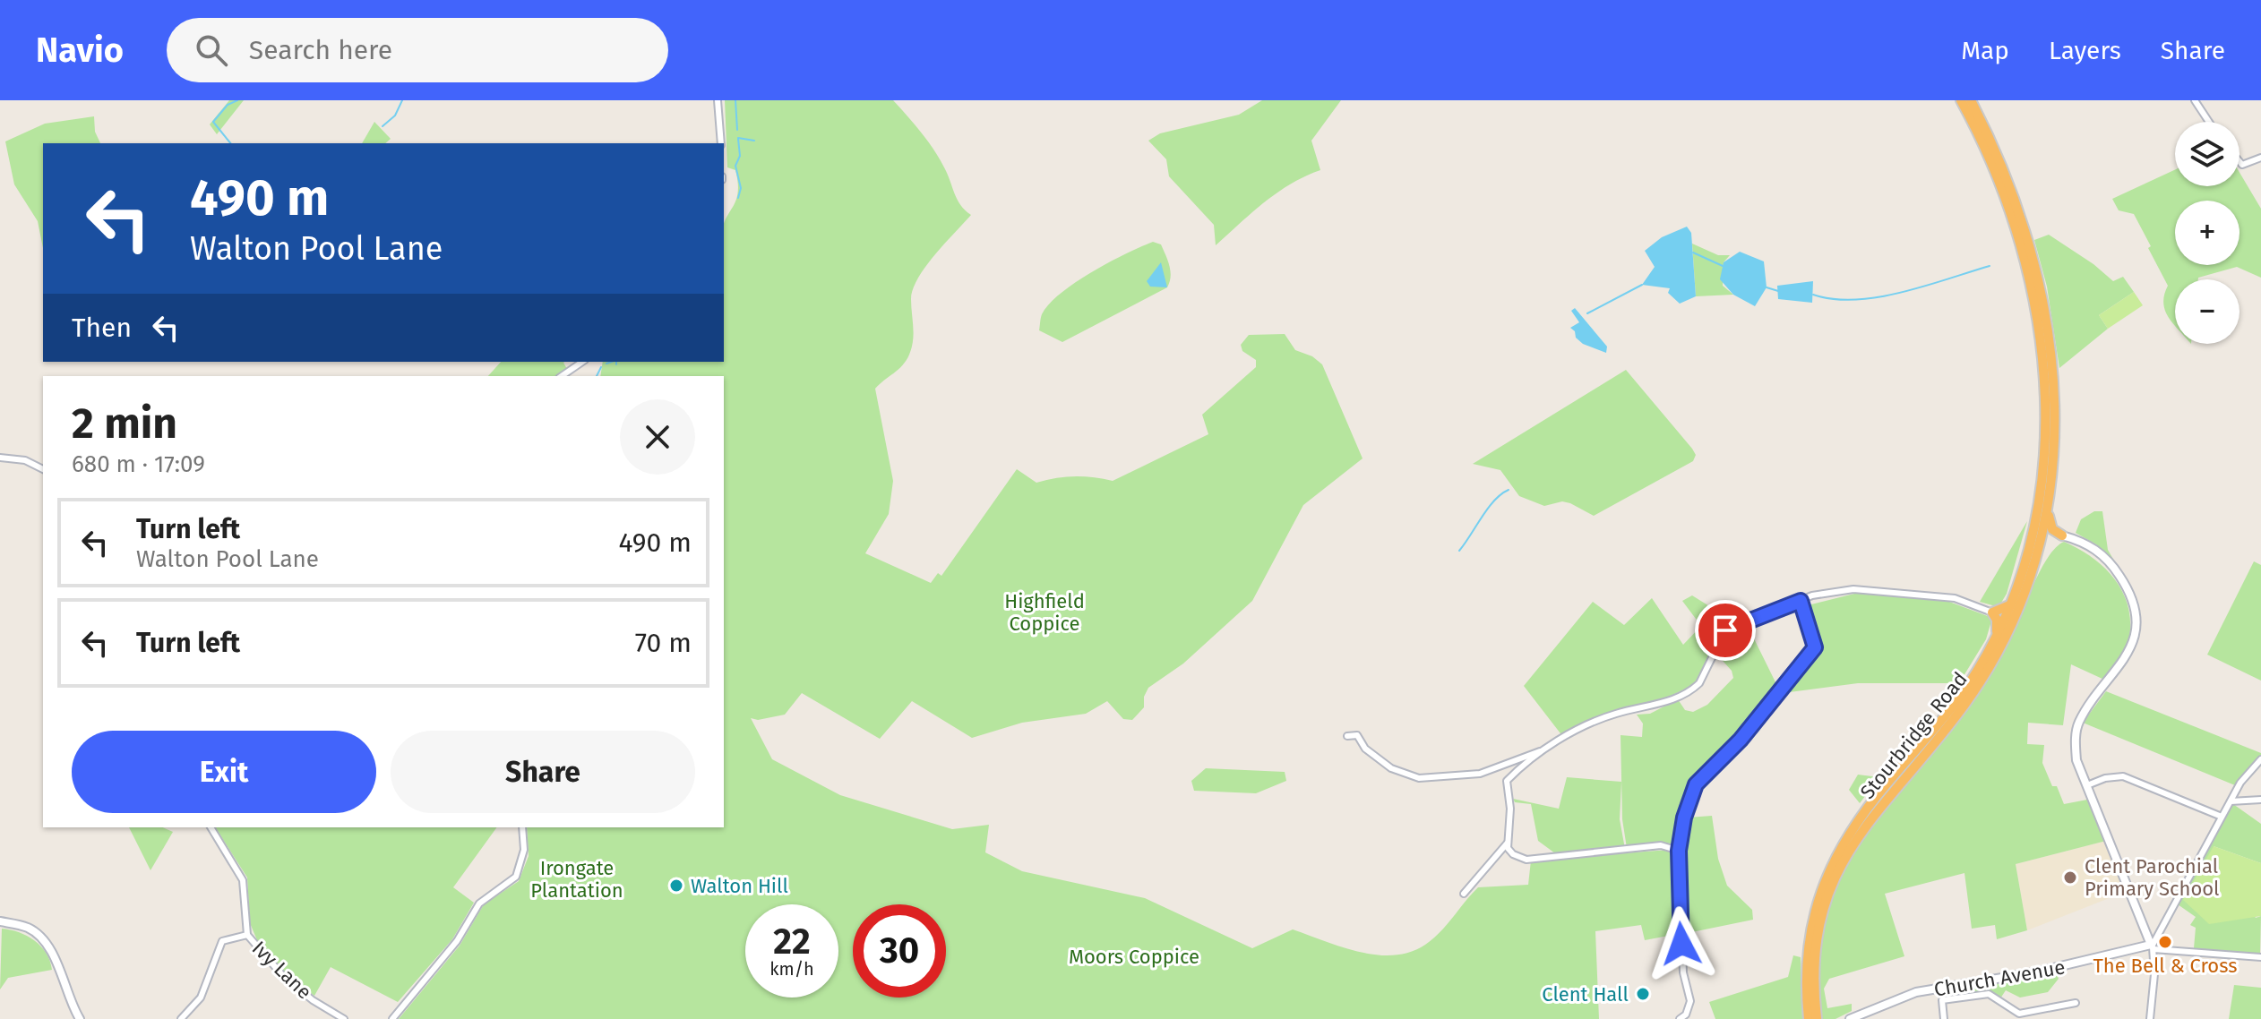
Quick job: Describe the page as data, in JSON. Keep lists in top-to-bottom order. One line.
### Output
{"streets":{"highway":["Stourbridge Road"],"street":["Ivy Lane","Church Avenue"]},"parks":["Highfield Coppice","Irongate Plantation","Moors Coppice"],"places":["Clent Parochial Primary School","Walton Hill","The Bell & Cross","Clent Hall"],"page":{"header":"Navio","search":"Search here","nav":["Map","Layers","Share"],"map_buttons":["+","−"],"turn":["490 m","Walton Pool Lane"],"then":"Then","heading":["2 min","680 m · 17:09"],"list":[{"name":"Turn left","note":"Walton Pool Lane","value":"490 m"},{"name":"Turn left","value":"70 m"}],"buttons":["Exit","Share"],"speed":"22 km/h","limit":"30"}}
